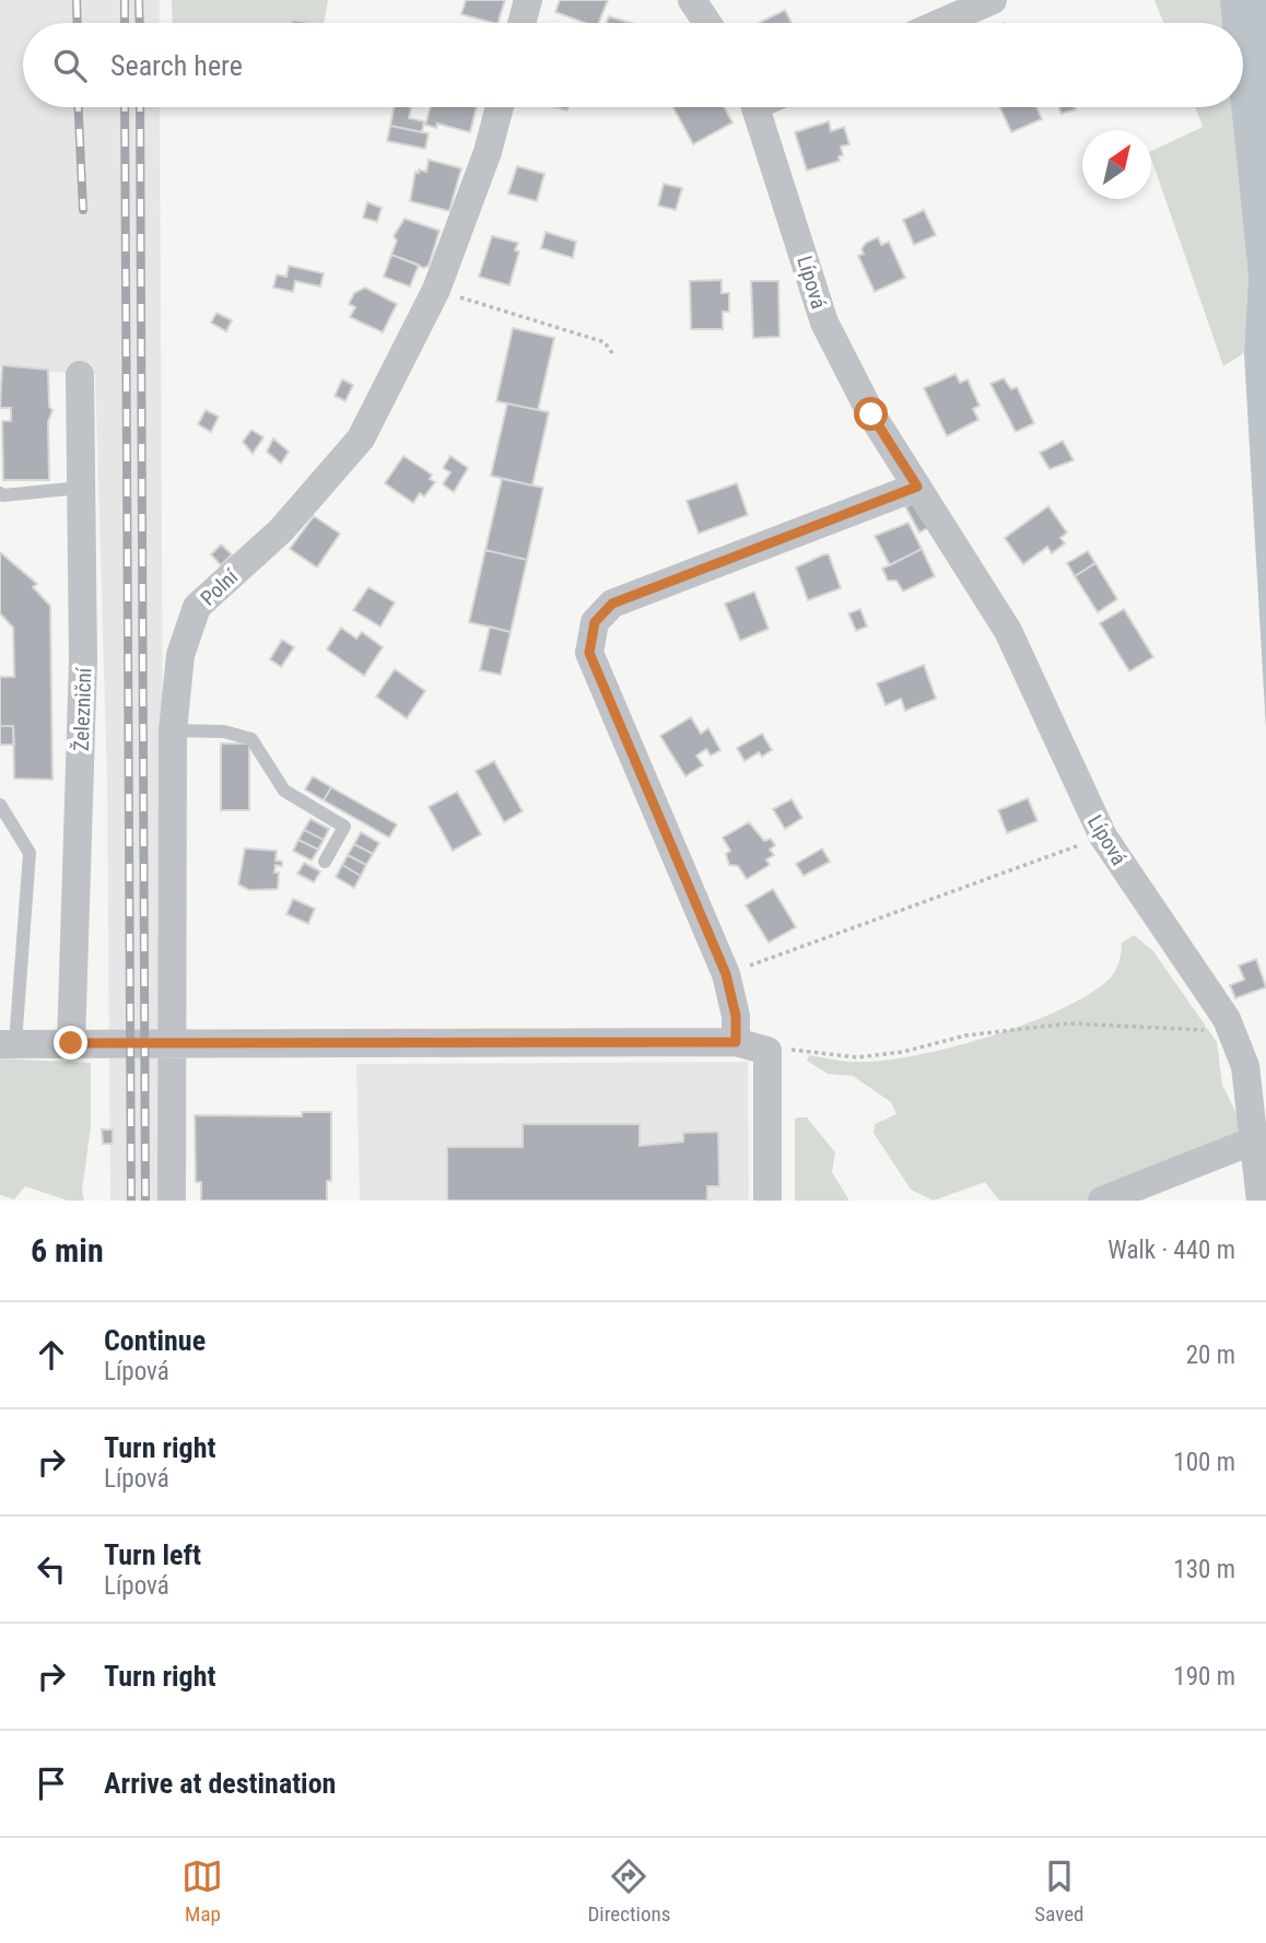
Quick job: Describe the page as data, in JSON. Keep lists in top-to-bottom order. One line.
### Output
{"streets":{"street":["Lípová","Polní","Železniční"]},"north":"top right","page":{"search":"Search here","heading":["6 min","Walk · 440 m"],"list":[["Continue","Lípová","20 m"],["Turn right","Lípová","100 m"],["Turn left","Lípová","130 m"],["Turn right","190 m"],"Arrive at destination"],"nav":["Map","Directions","Saved"]}}
